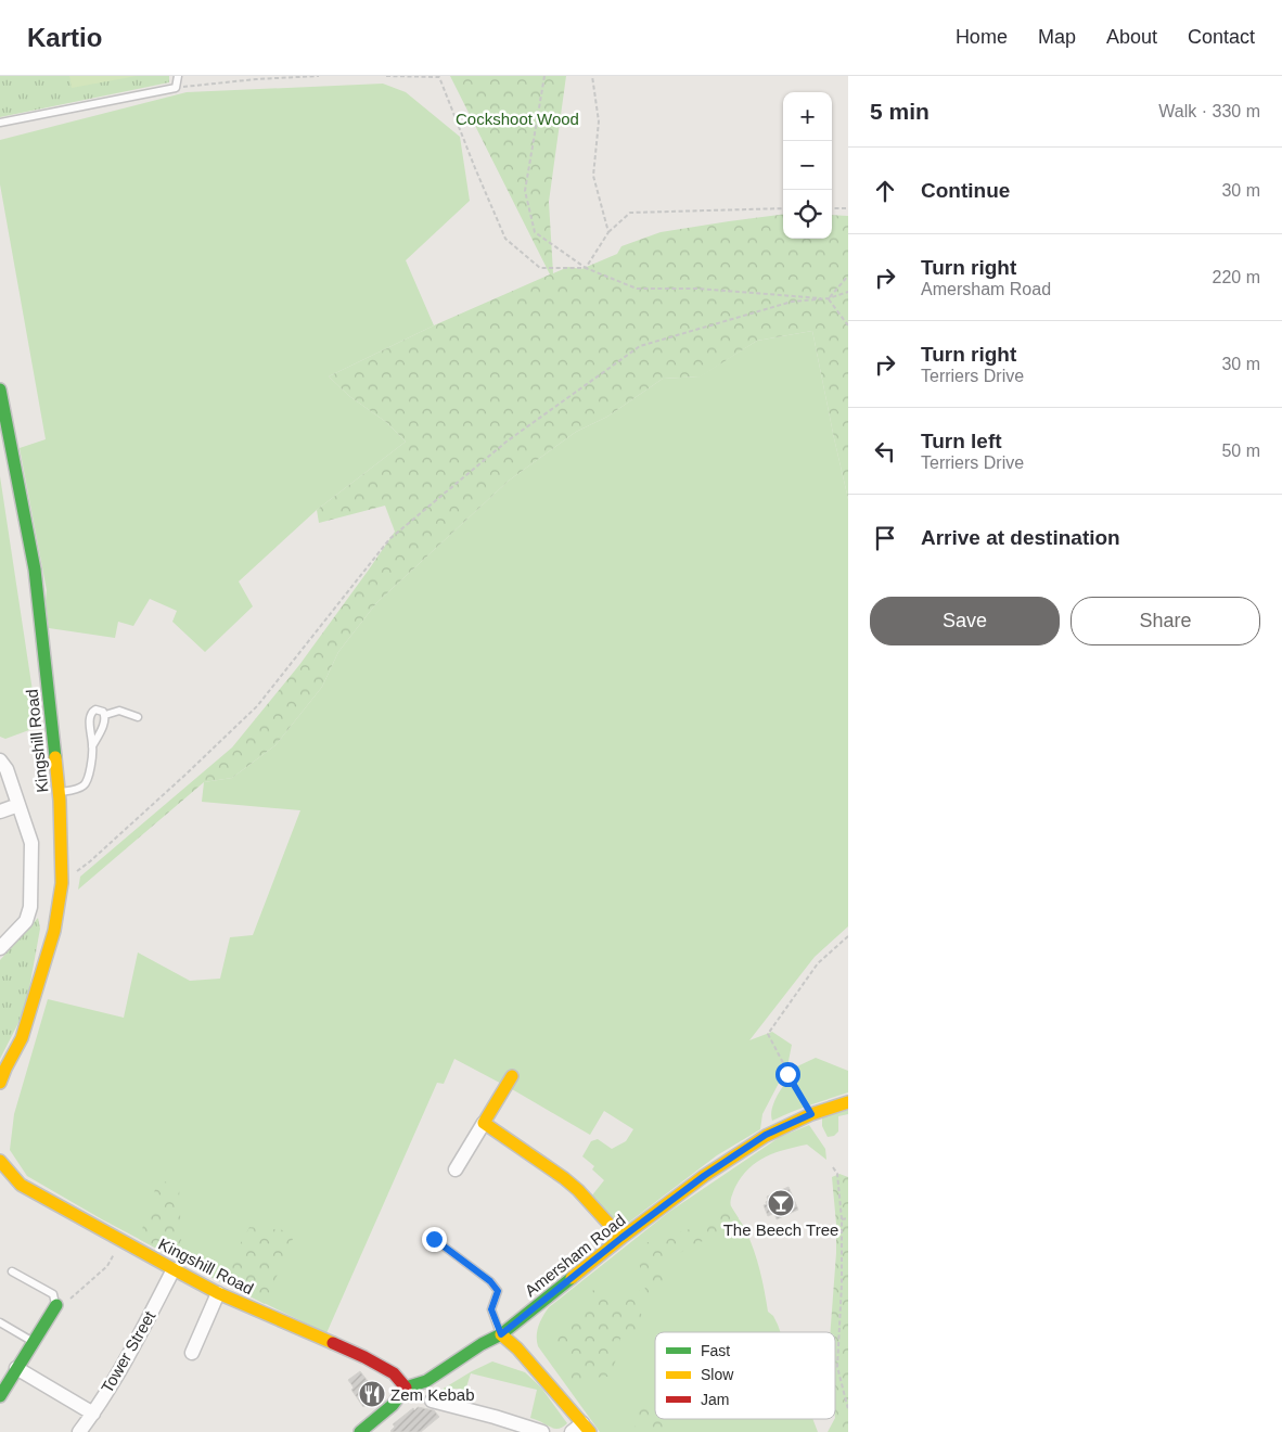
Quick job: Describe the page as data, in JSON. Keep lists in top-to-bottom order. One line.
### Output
{"streets":{"street":["Kingshill Road","Amersham Road","Tower Street"]},"crossings":[["Kingshill Road","Amersham Road"],["Kingshill Road","Tower Street"]],"parks":["Cockshoot Wood"],"places":{"bar":["The Beech Tree"],"restaurant":["Zem Kebab"]},"legend":["Fast","Slow","Jam"],"page":{"header":"Kartio","nav":["Home","Map","About","Contact"],"heading":["5 min","Walk · 330 m"],"map_buttons":["+","−"],"list":[["Continue","30 m"],["Turn right","Amersham Road","220 m"],["Turn right","Terriers Drive","30 m"],["Turn left","Terriers Drive","50 m"],"Arrive at destination"],"buttons":["Save","Share"]}}
